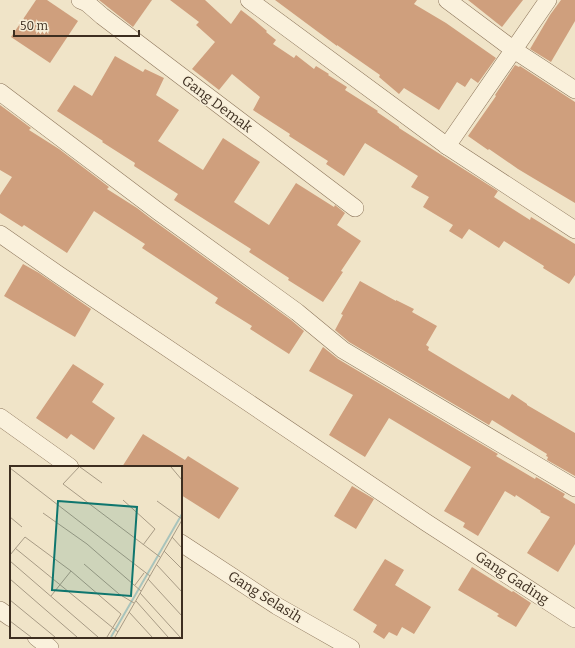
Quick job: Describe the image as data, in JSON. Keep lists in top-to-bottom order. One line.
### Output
{"streets":{"street":["Gang Demak","Gang Gading","Gang Selasih"]},"scale_bar":"50 m"}
